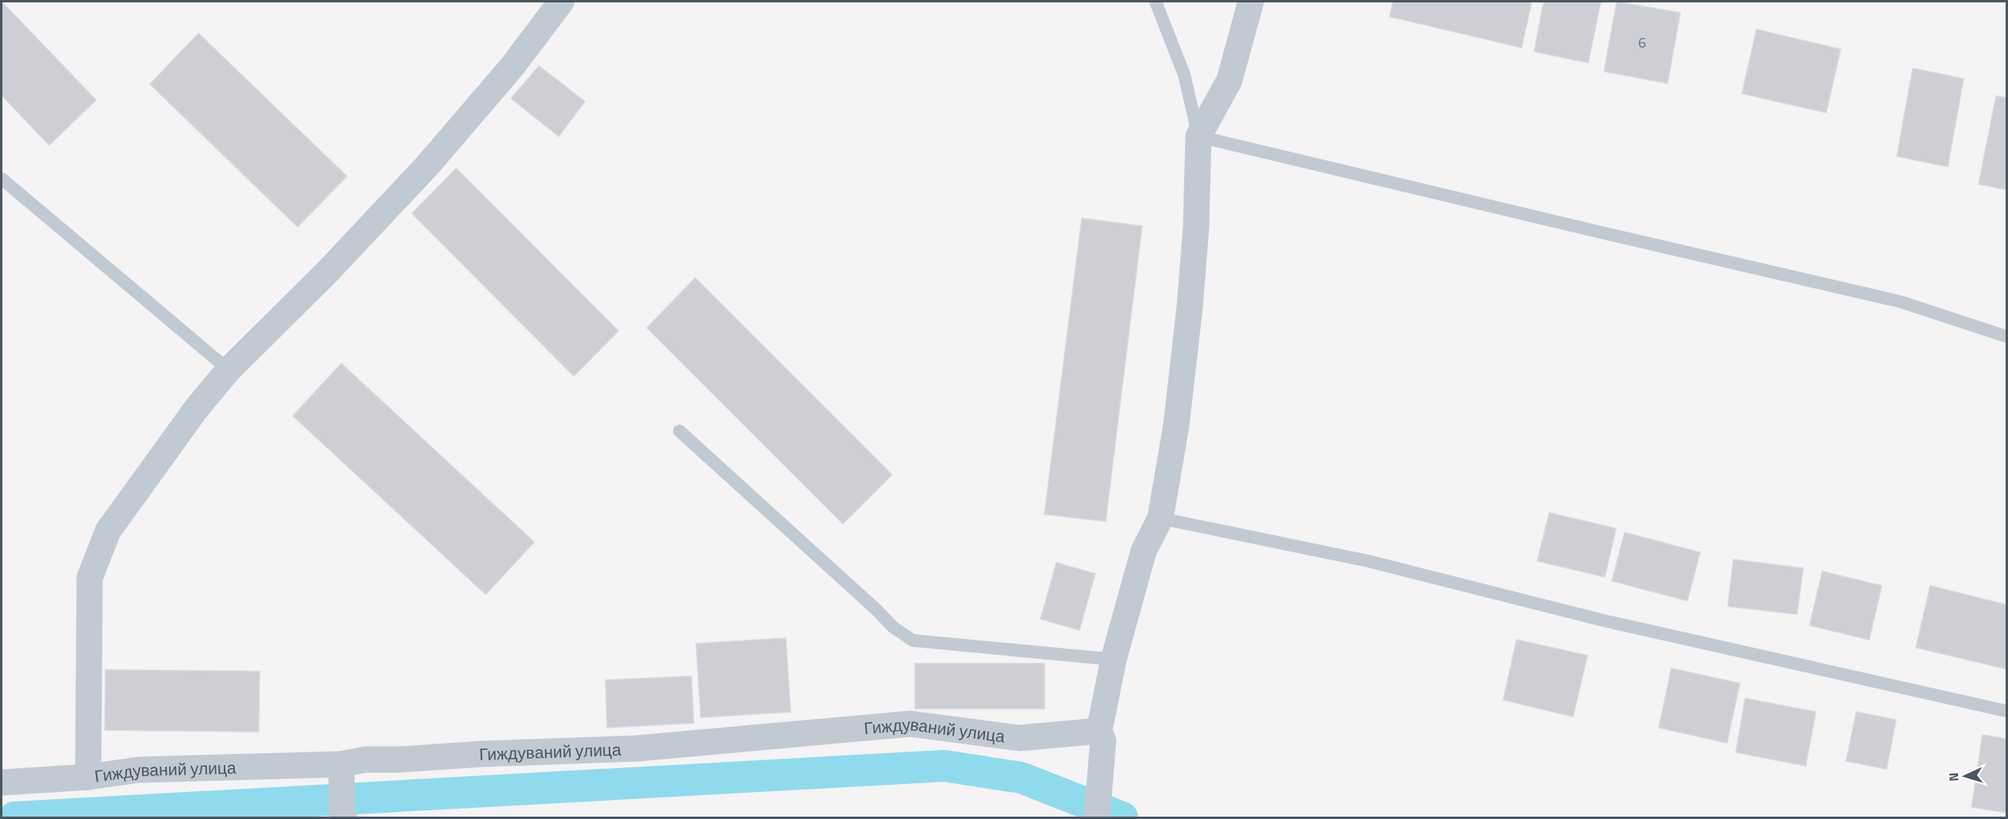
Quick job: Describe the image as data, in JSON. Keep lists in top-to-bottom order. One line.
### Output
{"streets":{"street":["Гиждуваний улица"]},"house_numbers":["6"],"north":"left"}
